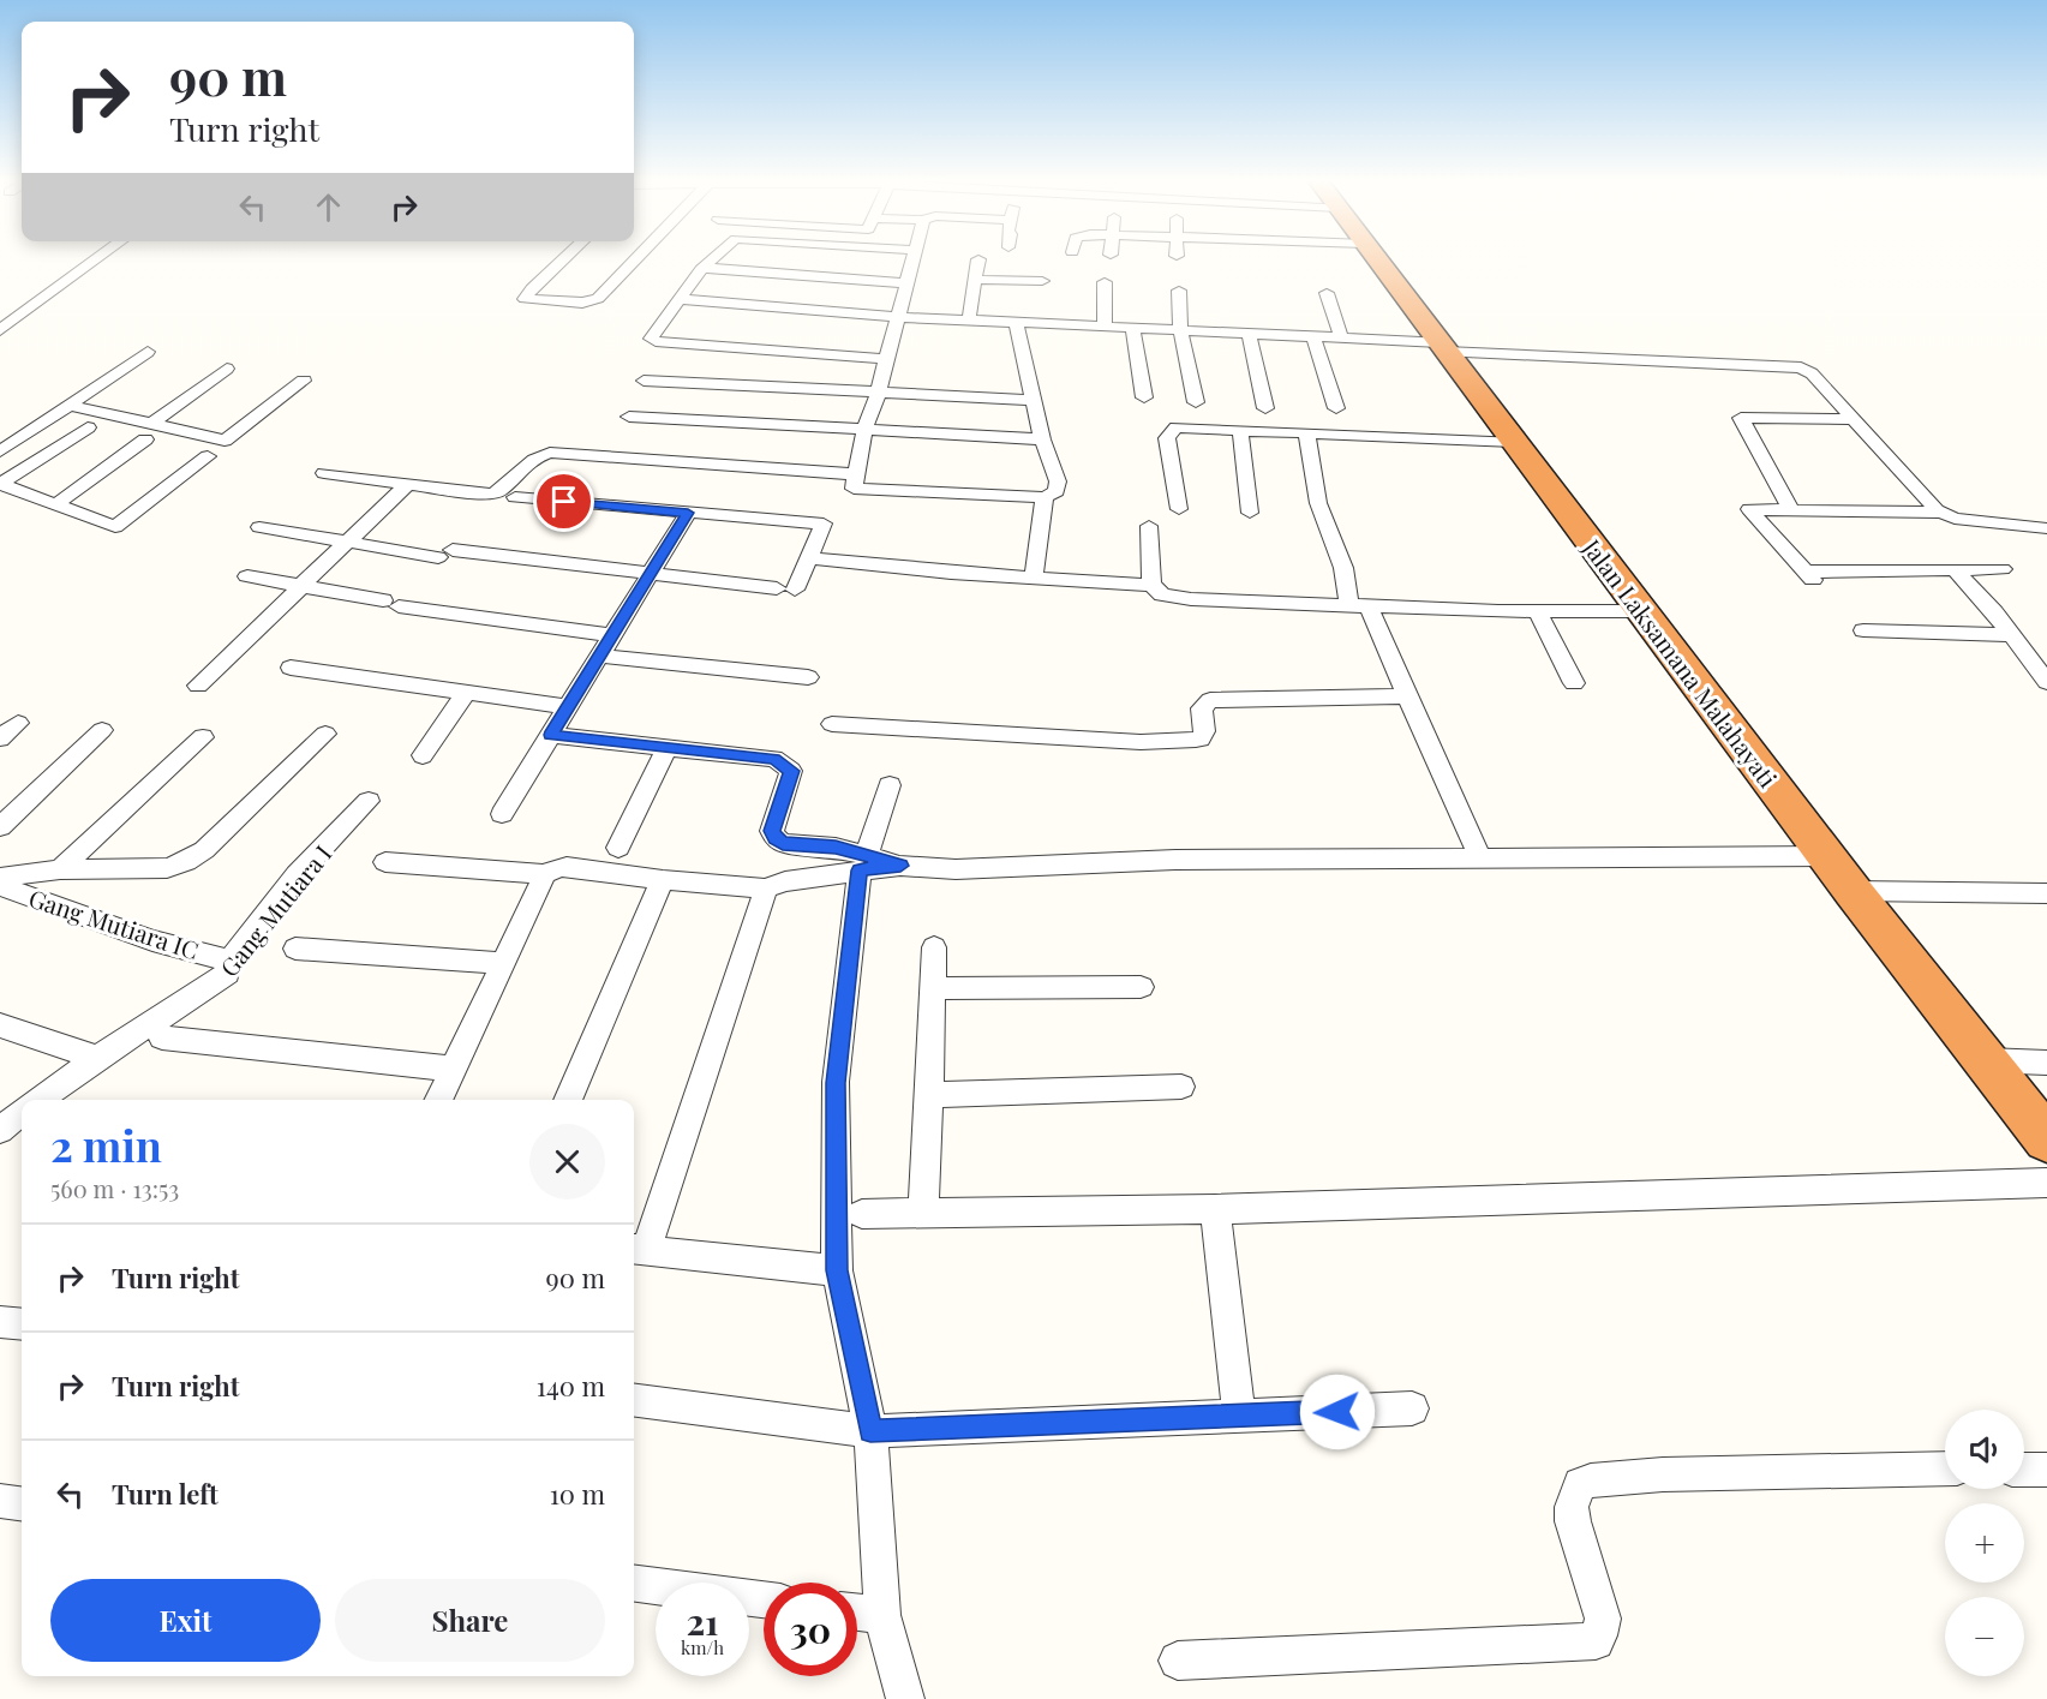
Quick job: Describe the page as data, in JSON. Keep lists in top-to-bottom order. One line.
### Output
{"streets":{"highway":["Jalan Laksamana Malahayati"],"street":["Gang Mutiara I","Gang Mutiara IC"]},"crossings":[["Gang Mutiara I","Gang Mutiara IC"]],"page":{"turn":["90 m","Turn right"],"heading":["2 min","560 m · 13:53"],"list":[{"name":"Turn right","value":"90 m"},{"name":"Turn right","value":"140 m"},{"name":"Turn left","value":"10 m"}],"map_buttons":["+","−"],"buttons":["Exit","Share"],"speed":"21 km/h","limit":"30"}}
